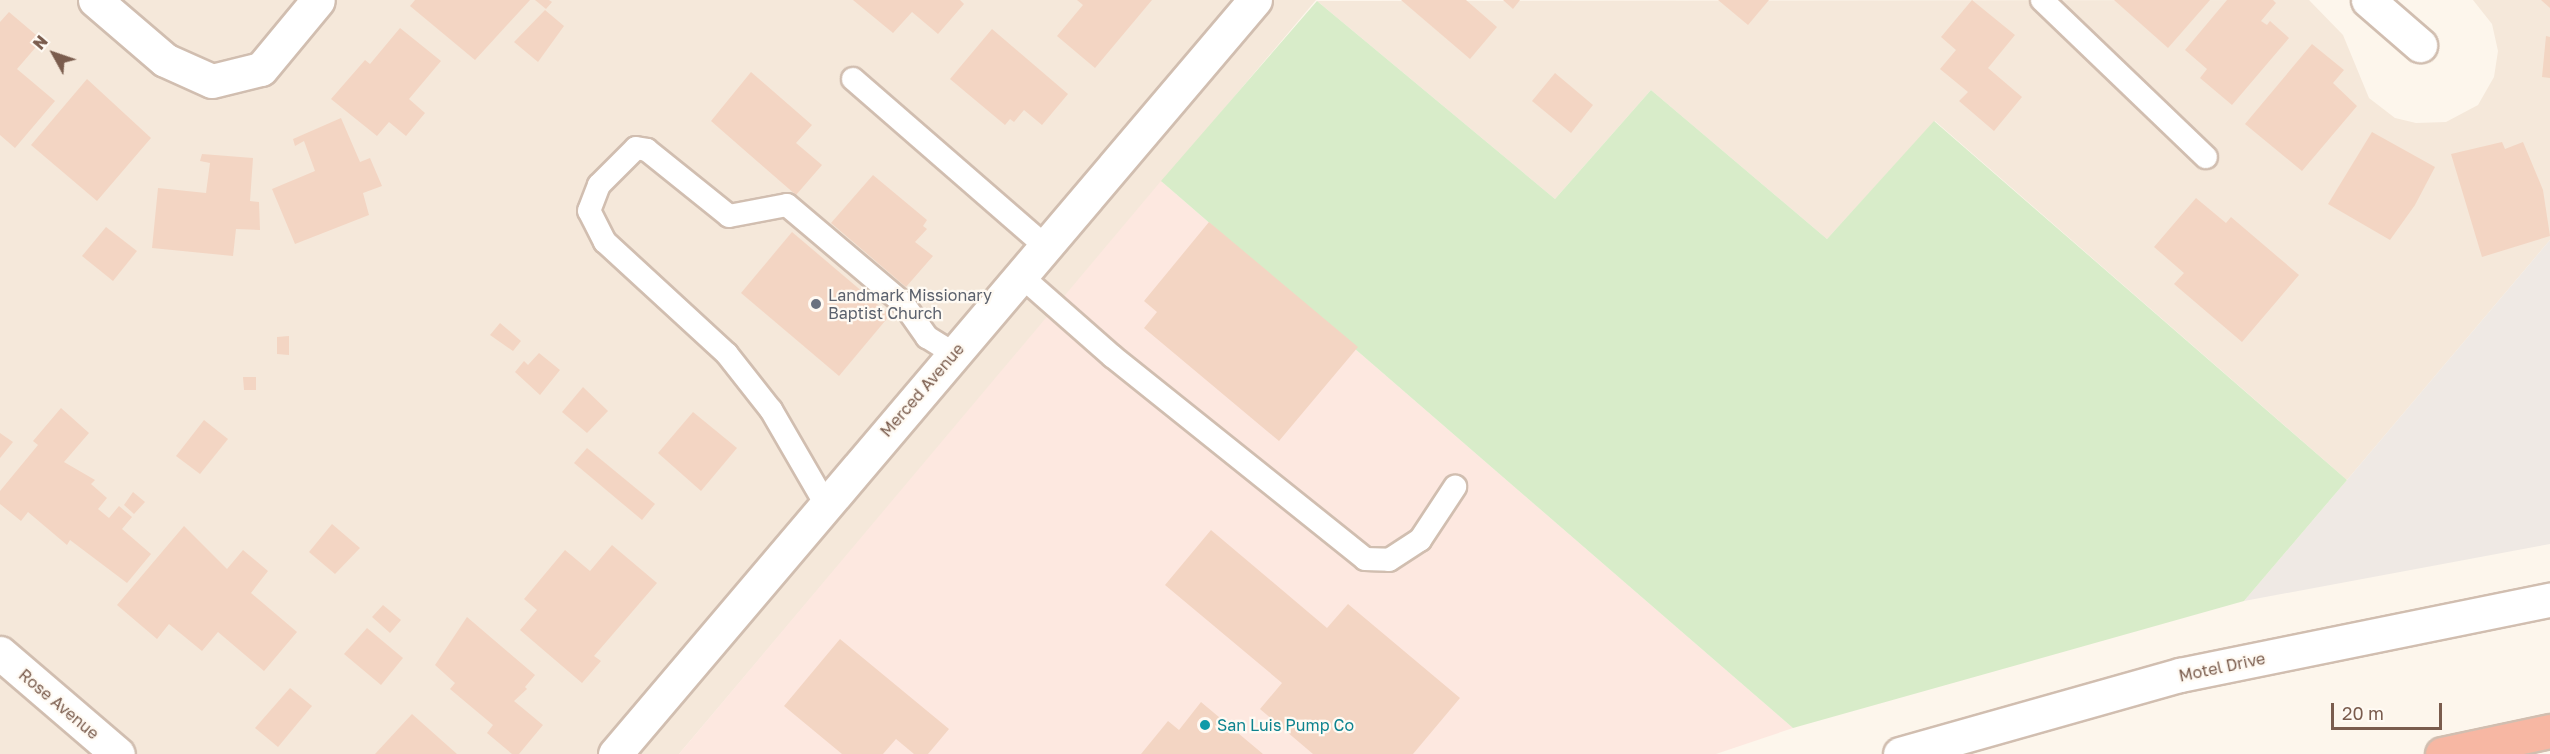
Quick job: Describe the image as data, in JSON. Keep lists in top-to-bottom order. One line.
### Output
{"streets":{"street":["Merced Avenue","Motel Drive","Rose Avenue"]},"places":["Landmark Missionary Baptist Church","San Luis Pump Co"],"scale_bar":"20 m","north":"top left"}
